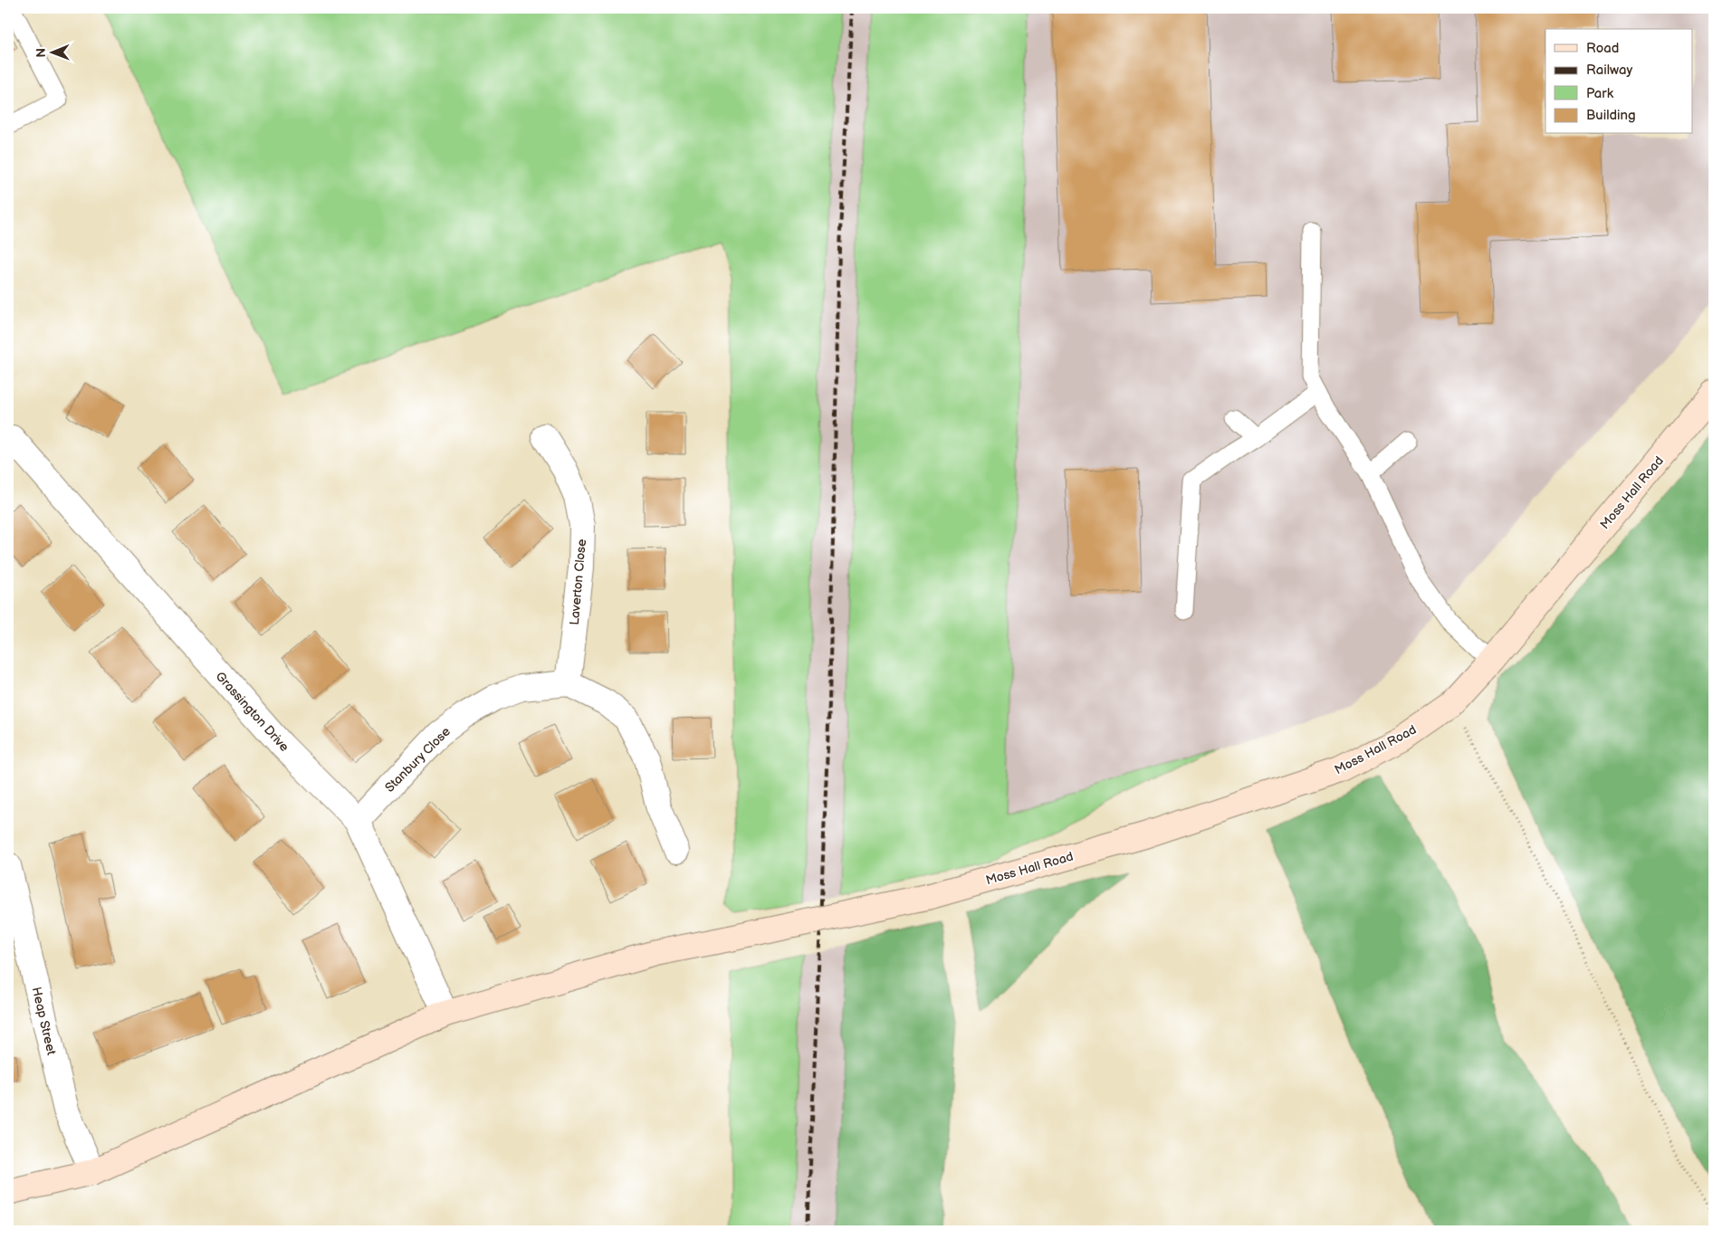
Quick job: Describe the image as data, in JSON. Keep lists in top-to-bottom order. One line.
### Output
{"streets":{"street":["Moss Hall Road","Laverton Close","Grassington Drive","Stanbury Close","Heap Street"]},"crossings":[["Moss Hall Road","Grassington Drive"],["Moss Hall Road","Heap Street"],["Laverton Close","Stanbury Close"],["Grassington Drive","Stanbury Close"]],"legend":["Road","Railway","Park","Building"],"north":"left"}
